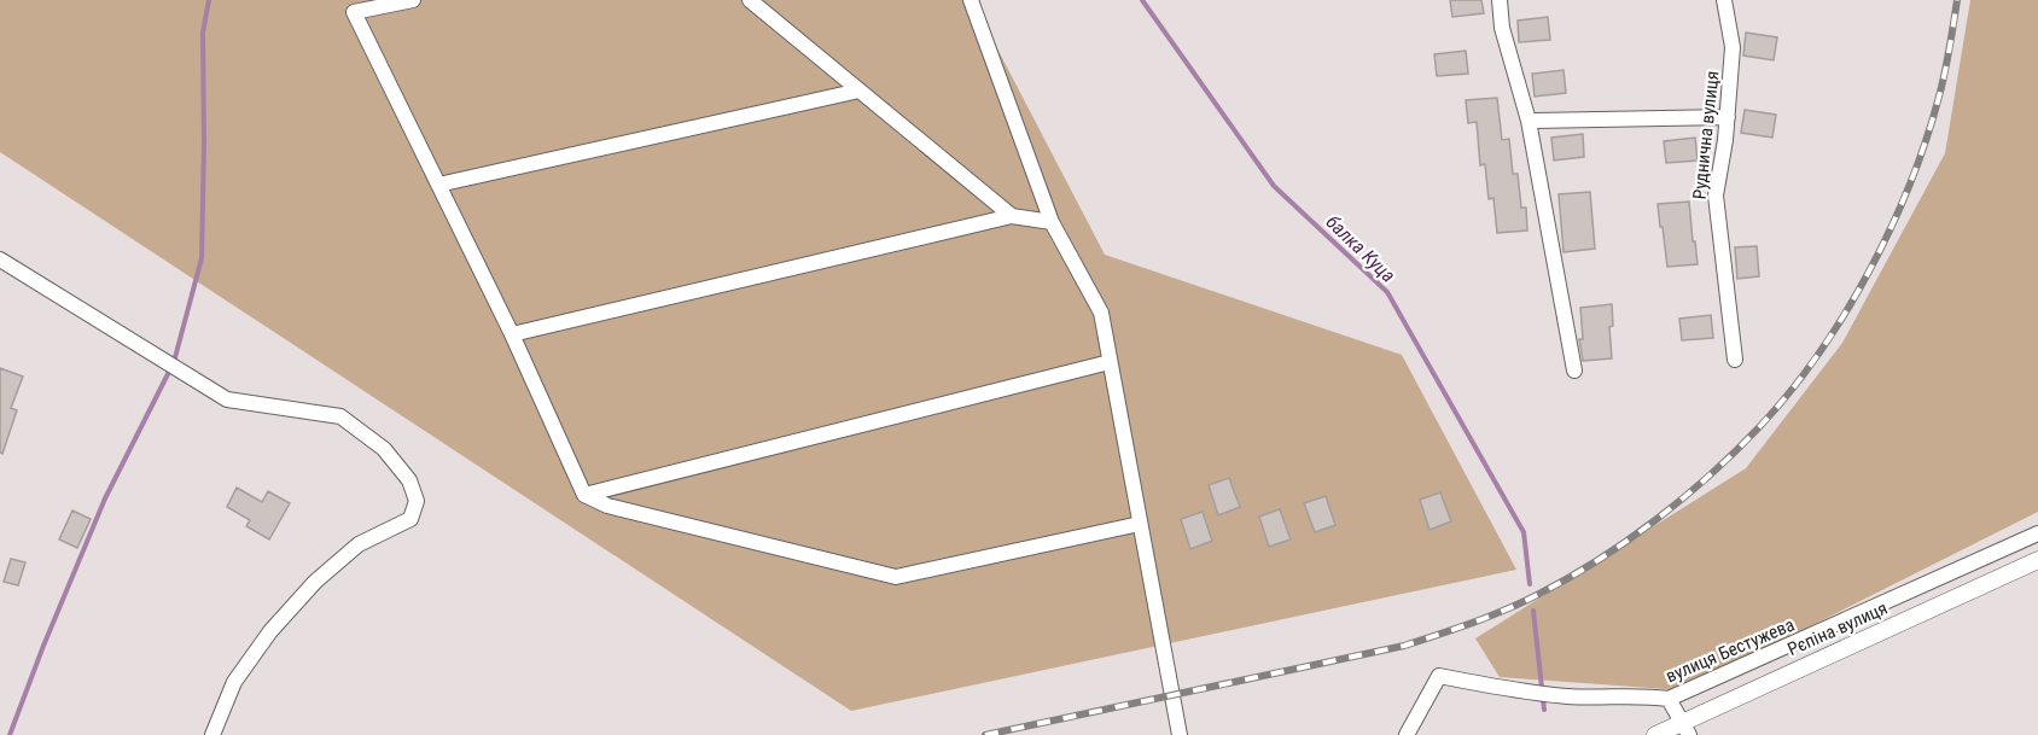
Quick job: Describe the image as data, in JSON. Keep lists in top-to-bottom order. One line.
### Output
{"streets":{"street":["Руднична вулиця","Рєпіна вулиця","вулиця Бестужева"]},"water":["балка Куца"]}
